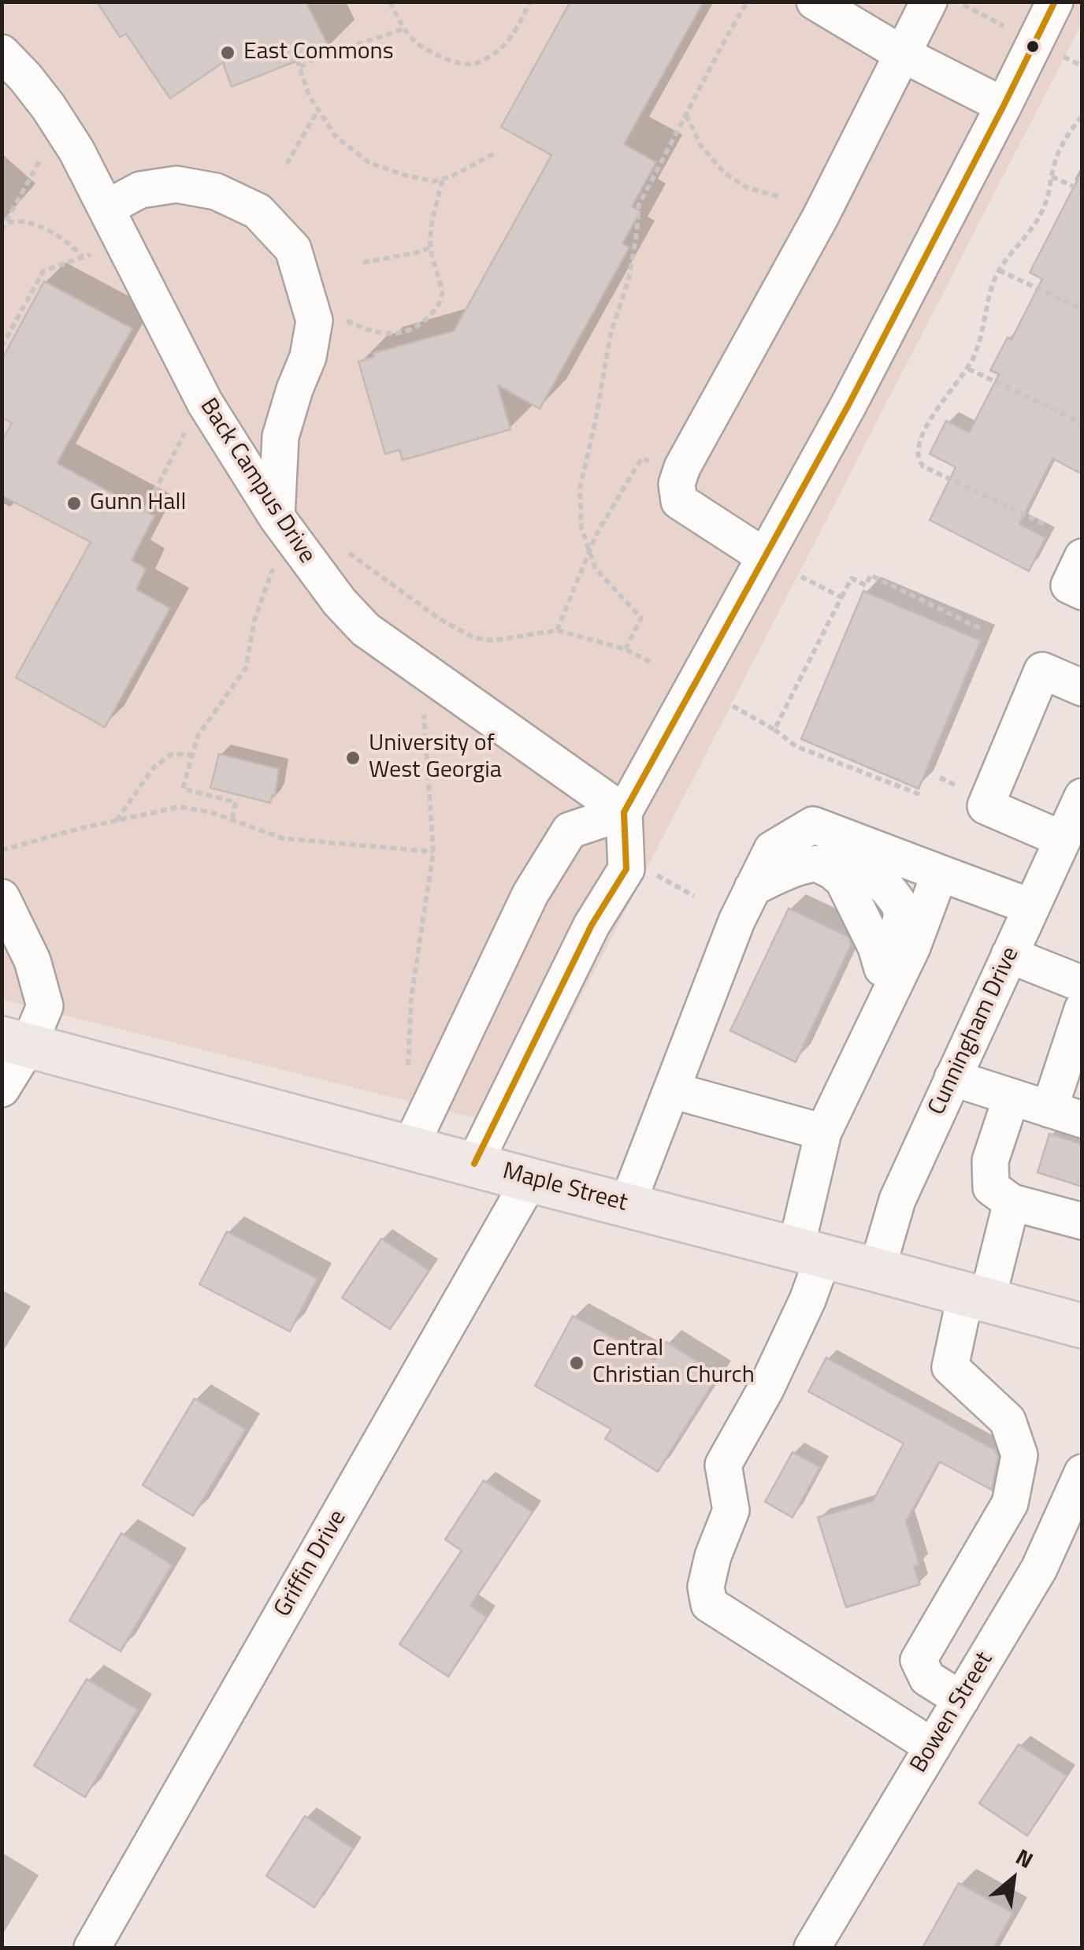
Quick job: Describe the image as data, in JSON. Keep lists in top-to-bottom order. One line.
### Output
{"streets":{"main road":["Maple Street"],"street":["Back Campus Drive","Cunningham Drive","Griffin Drive","Bowen Street"]},"crossings":[["Cunningham Drive","Maple Street"],["Maple Street","Griffin Drive"]],"places":["East Commons","Gunn Hall","University of West Georgia","Central Christian Church"],"north":"top right"}
